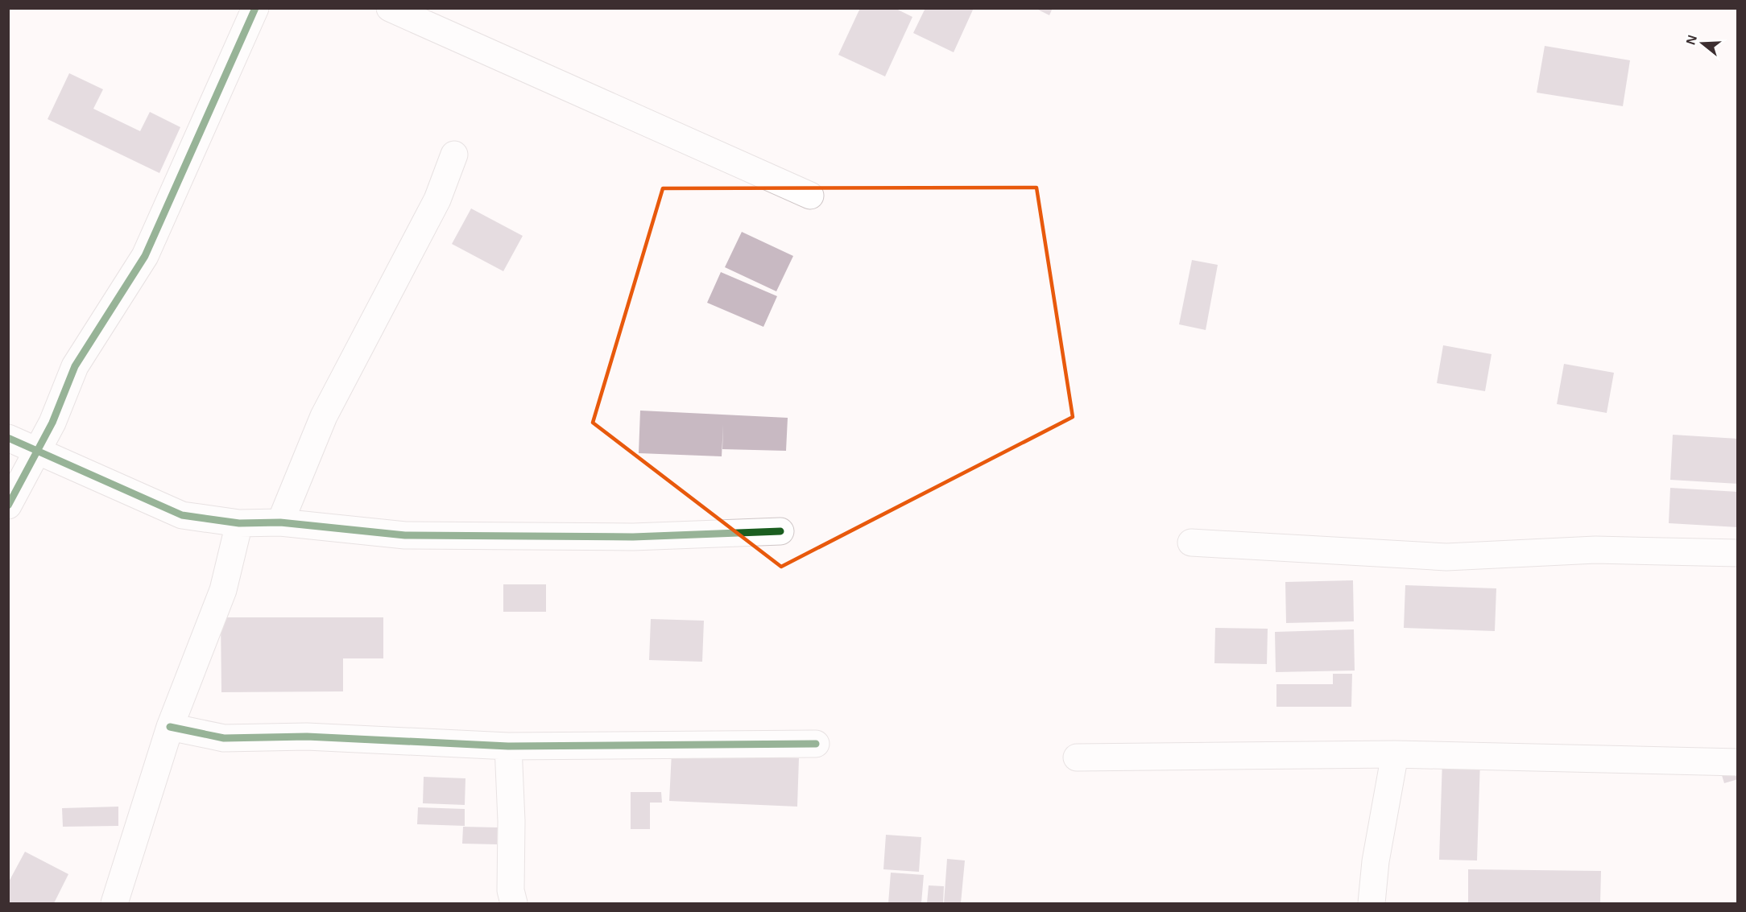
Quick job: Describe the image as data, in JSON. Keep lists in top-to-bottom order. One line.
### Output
{"north":"left"}
